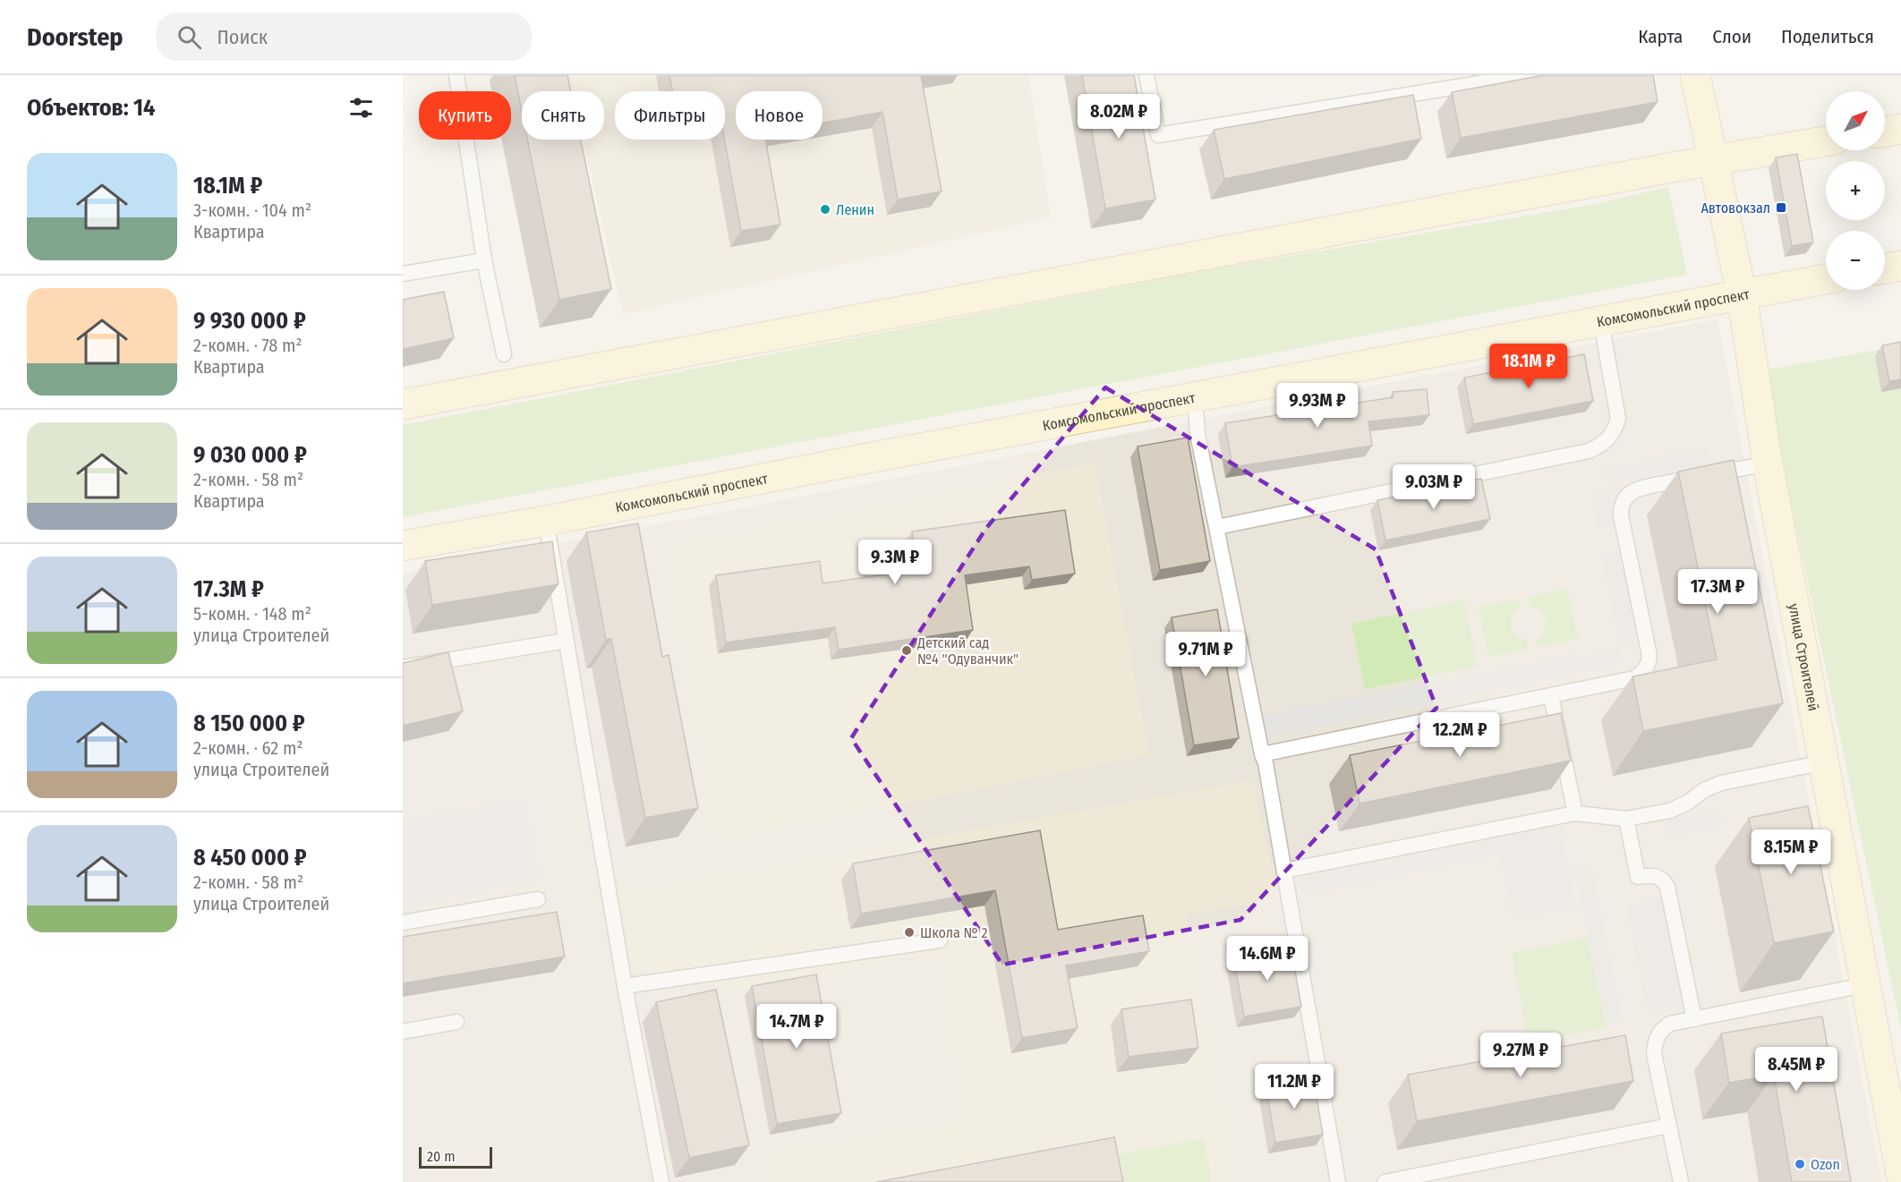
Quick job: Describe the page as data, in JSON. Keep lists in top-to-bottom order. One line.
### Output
{"streets":{"main road":["Комсомольский проспект","улица Строителей"]},"crossings":[["Комсомольский проспект","улица Строителей"]],"places":{"transit":["Автовокзал"],"other":["Ленин","Детский сад №4 \"Одуванчик\"","Школа № 2","Ozon"]},"scale_bar":"20 m","north":"top right","page":{"header":"Doorstep","search":"Поиск","nav":["Карта","Слои","Поделиться"],"heading":"Объектов: 14","map_buttons":["+","−"],"chip":["Купить","Снять","Фильтры","Новое"],"price":["8.02M ₽","18.1M ₽","9.93M ₽","9.03M ₽","9.3M ₽","17.3M ₽","9.71M ₽","12.2M ₽","8.15M ₽","14.6M ₽","14.7M ₽","9.27M ₽","8.45M ₽","11.2M ₽"],"list":[{"name":"18.1M ₽","note":"3-комн. · 104 m² · Квартира"},{"name":"9 930 000 ₽","note":"2-комн. · 78 m² · Квартира"},{"name":"9 030 000 ₽","note":"2-комн. · 58 m² · Квартира"},{"name":"17.3M ₽","note":"5-комн. · 148 m² · улица Строителей"},{"name":"8 150 000 ₽","note":"2-комн. · 62 m² · улица Строителей"},{"name":"8 450 000 ₽","note":"2-комн. · 58 m² · улица Строителей"}],"scale":"20 m"}}
